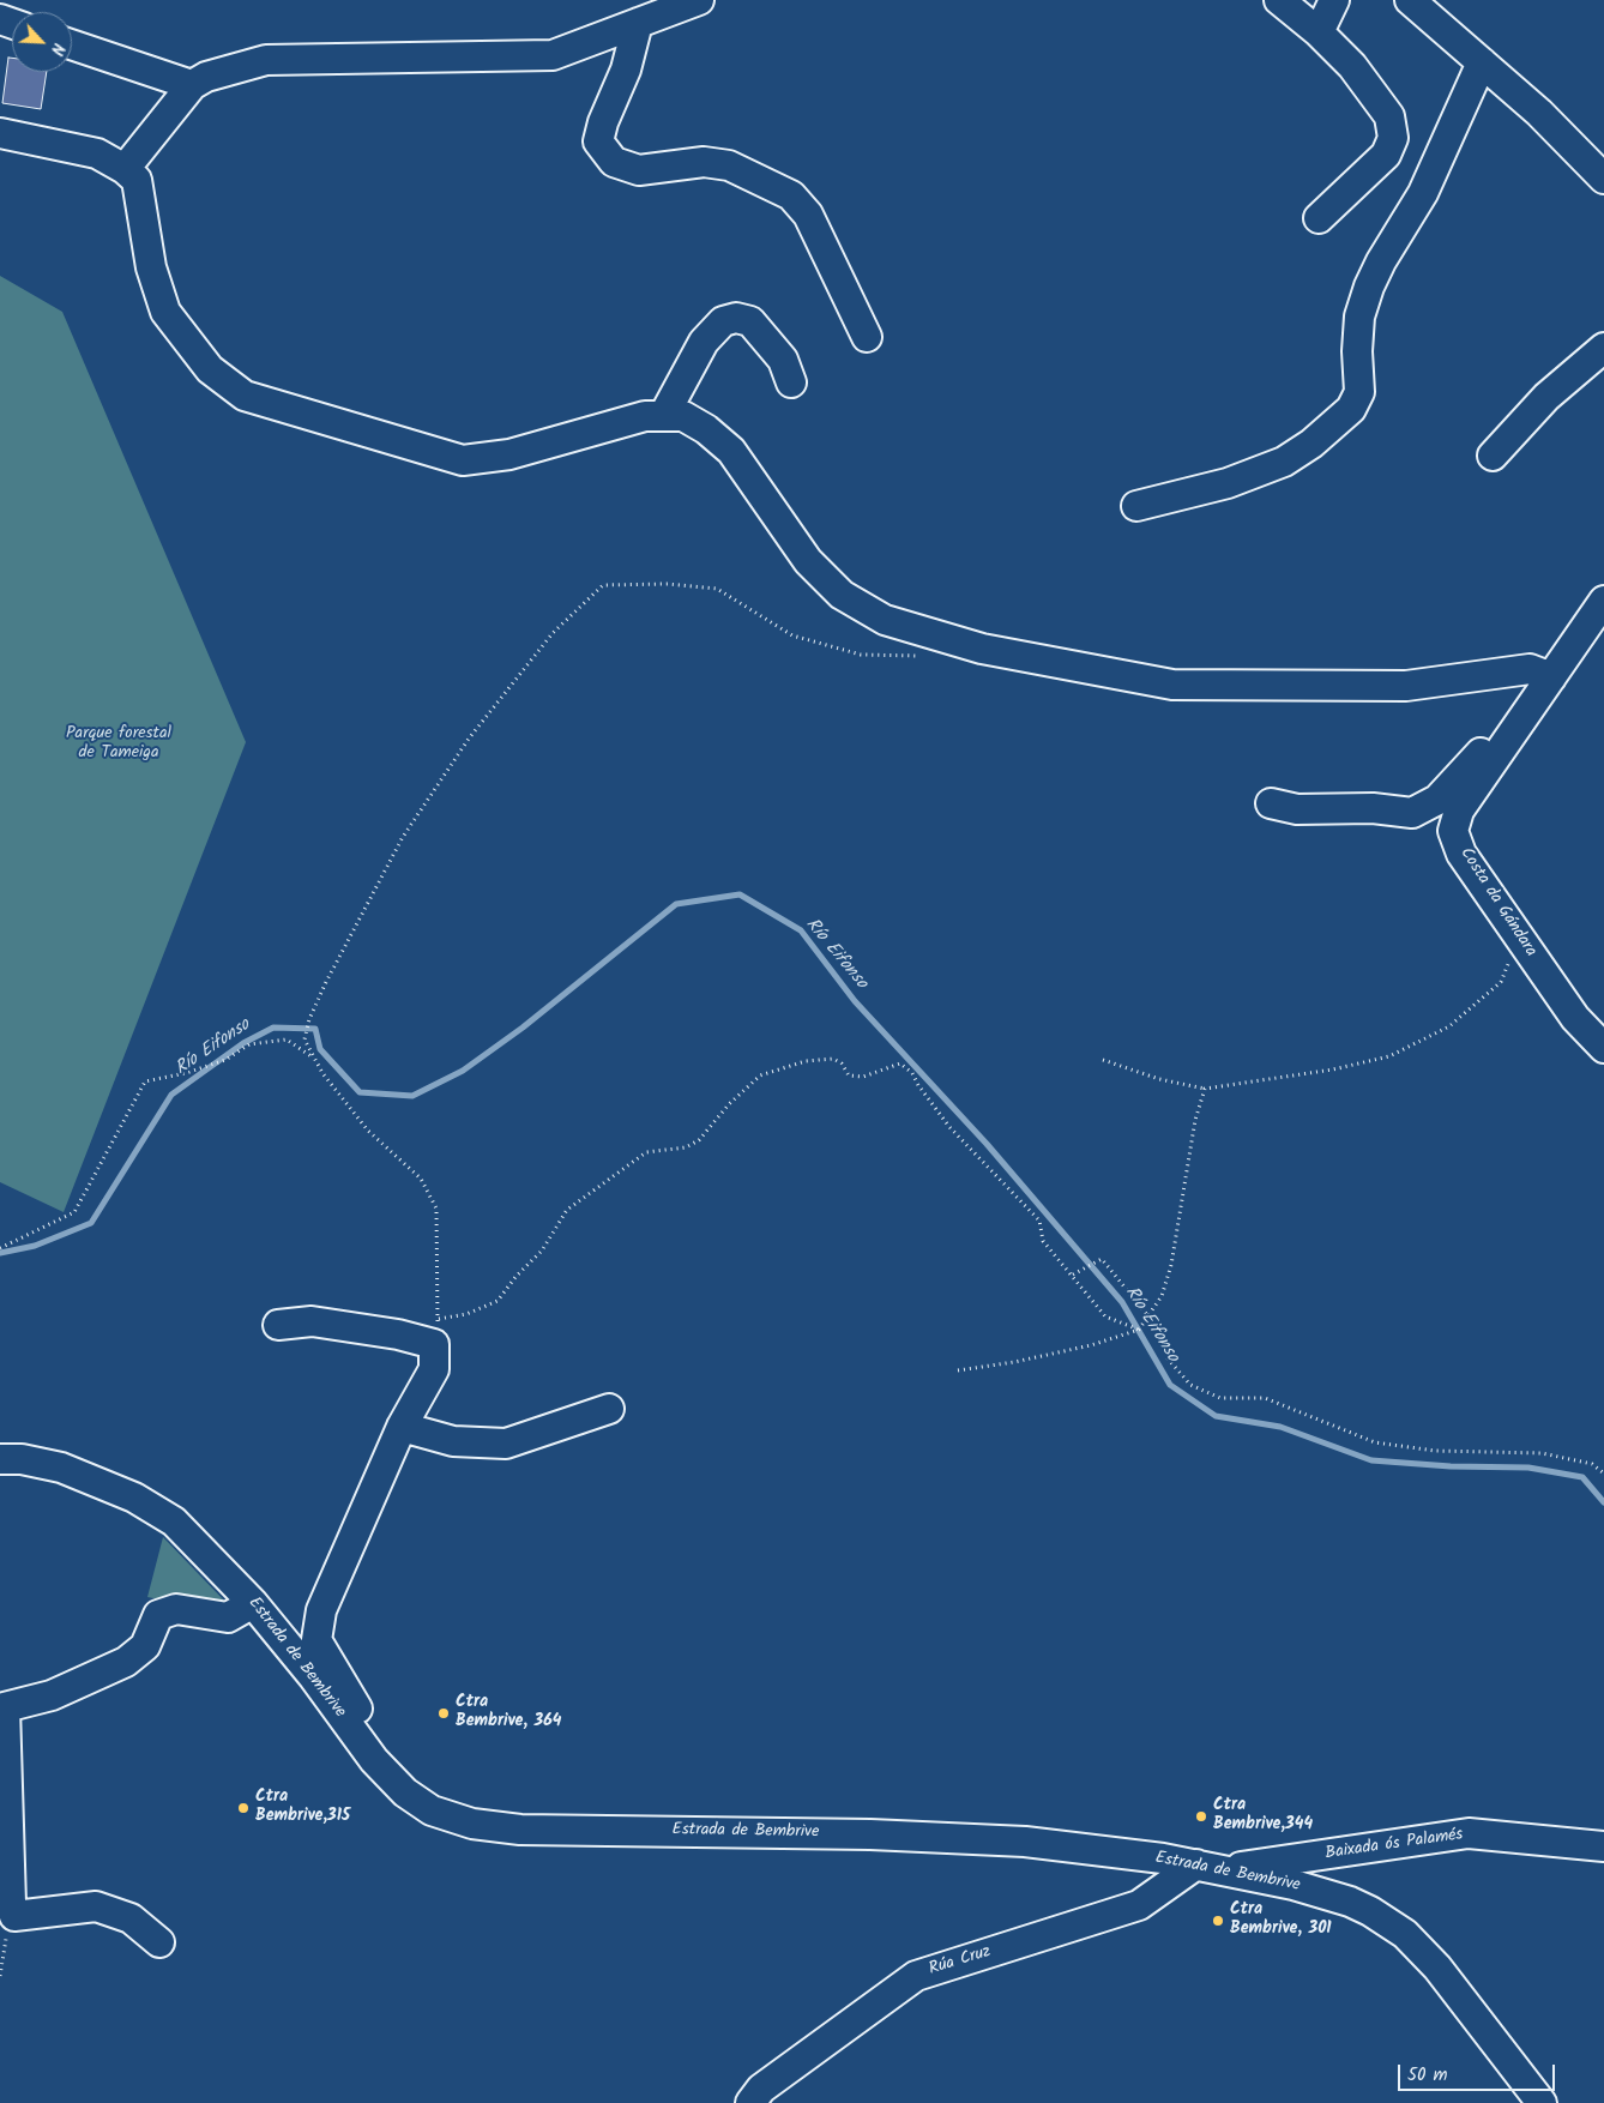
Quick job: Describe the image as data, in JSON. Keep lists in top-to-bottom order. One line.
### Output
{"streets":{"street":["Costa da Gándara","Estrada de Bembrive","Baixada ós Palamés","Rúa Cruz"]},"crossings":[["Estrada de Bembrive","Baixada ós Palamés"],["Estrada de Bembrive","Rúa Cruz"],["Baixada ós Palamés","Rúa Cruz"]],"water":["Río Eifonso"],"parks":["Parque forestal de Tameiga"],"places":["Ctra Bembrive, 364","Ctra Bembrive,315","Ctra Bembrive,344","Ctra Bembrive, 301"],"scale_bar":"50 m","north":"bottom right"}
